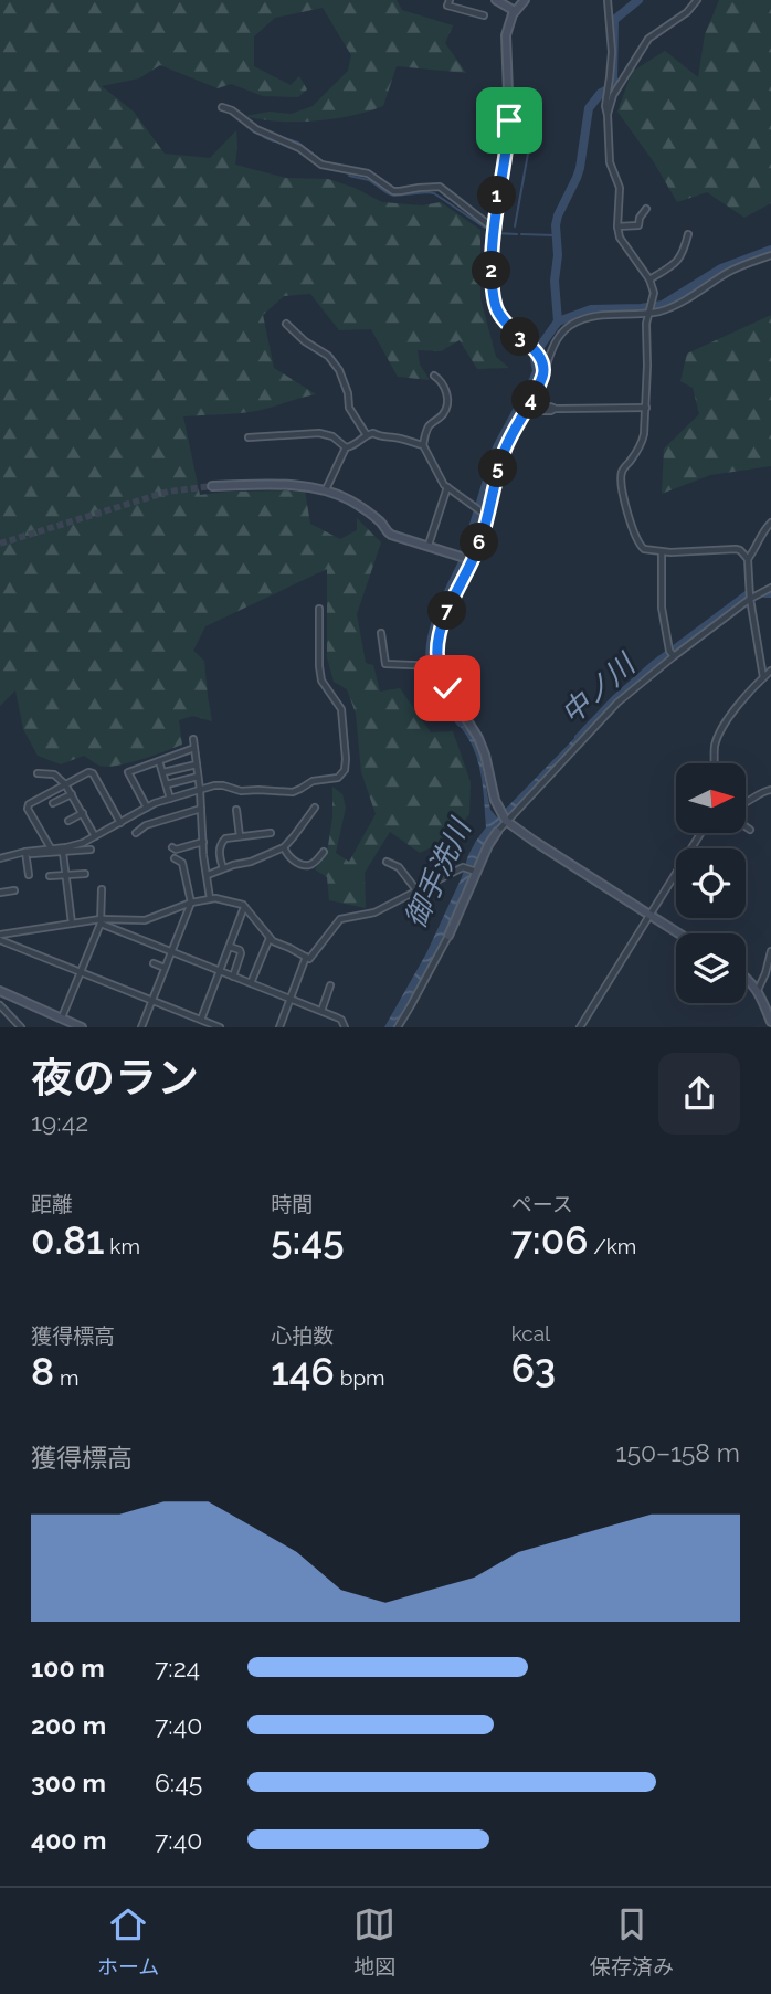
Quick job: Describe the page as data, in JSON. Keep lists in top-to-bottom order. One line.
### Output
{"water":["中ノ川","御手洗川"],"north":"right","page":{"pins":["1","2","3","4","5","6","7"],"heading":["夜のラン","19:42"],"stats":[["距離","0.81 km"],["時間","5:45"],["ペース","7:06 /km"],["獲得標高","8 m"],["心拍数","146 bpm"],["kcal","63"]],"chart":["獲得標高","150–158 m"],"list":[{"name":"100 m","note":"7:24"},{"name":"200 m","note":"7:40"},{"name":"300 m","note":"6:45"},{"name":"400 m","note":"7:40"}],"tabs":["ホーム","地図","保存済み"]}}
